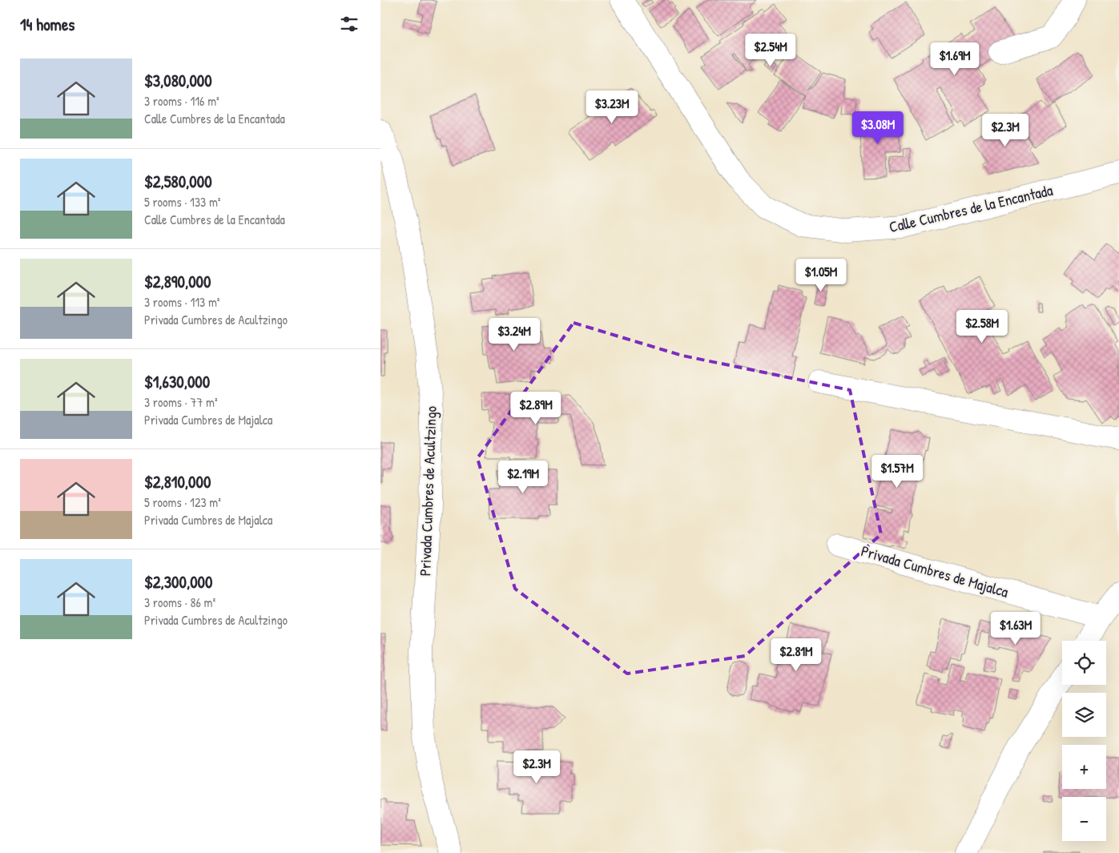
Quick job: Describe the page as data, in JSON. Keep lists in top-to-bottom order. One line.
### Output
{"streets":{"street":["Calle Cumbres de la Encantada","Privada Cumbres de Acultzingo","Privada Cumbres de Majalca"]},"page":{"heading":"14 homes","price":["$2.54M","$1.69M","$3.23M","$3.08M","$2.3M","$1.05M","$2.58M","$3.24M","$2.89M","$1.57M","$2.19M","$1.63M","$2.81M","$2.3M"],"list":[{"name":"$3,080,000","note":"3 rooms · 116 m² · Calle Cumbres de la Encantada"},{"name":"$2,580,000","note":"5 rooms · 133 m² · Calle Cumbres de la Encantada"},{"name":"$2,890,000","note":"3 rooms · 113 m² · Privada Cumbres de Acultzingo"},{"name":"$1,630,000","note":"3 rooms · 77 m² · Privada Cumbres de Majalca"},{"name":"$2,810,000","note":"5 rooms · 123 m² · Privada Cumbres de Majalca"},{"name":"$2,300,000","note":"3 rooms · 86 m² · Privada Cumbres de Acultzingo"}],"map_buttons":["+","−"]}}
